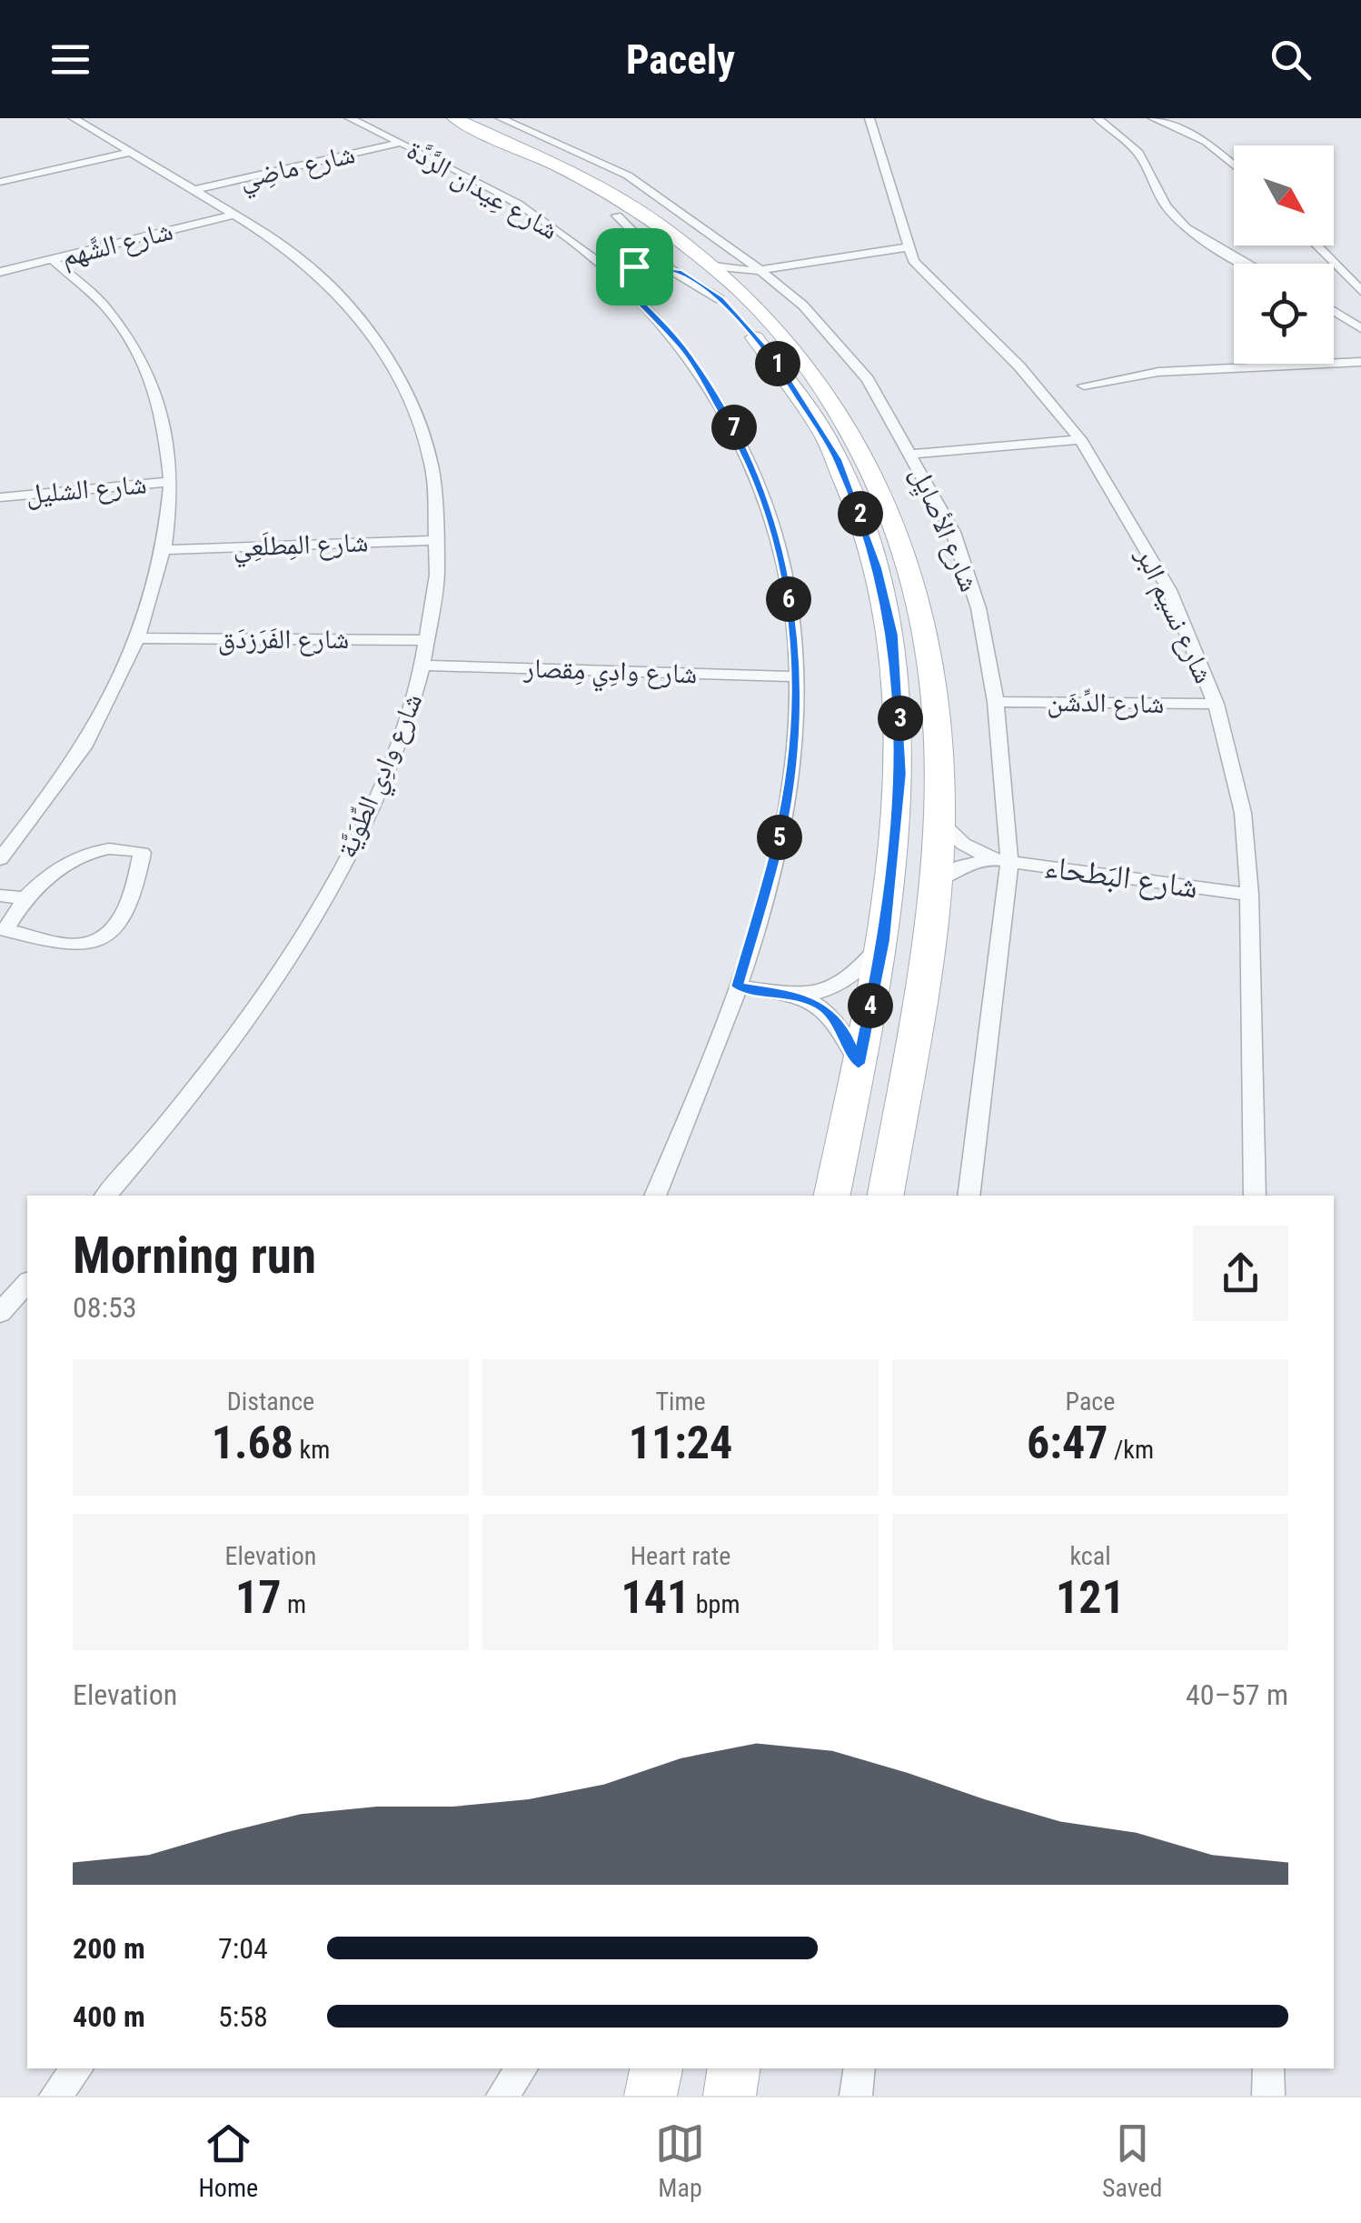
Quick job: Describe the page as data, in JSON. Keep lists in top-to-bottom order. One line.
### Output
{"streets":{"street":["شارع ماضِي","شارع عِيدان الرَّدَّة","شارع الشَّهم","شارع الشليل","شارع الأصايِل","شارع المِطلَعِي","شارع نسيم البر","شارع الفَرَزدَق","شارع وادِي مِقصار","شارع الدِّشَن","شارع وادِي الطِّوَيَّة","شارع البَطحاء"]},"crossings":[["شارع ماضِي","شارع عِيدان الرَّدَّة"],["شارع ماضِي","شارع وادِي الطِّوَيَّة"],["شارع عِيدان الرَّدَّة","شارع وادِي مِقصار"],["شارع الشَّهم","شارع وادِي الطِّوَيَّة"],["شارع الأصايِل","شارع الدِّشَن"],["شارع الأصايِل","شارع البَطحاء"],["شارع المِطلَعِي","شارع وادِي الطِّوَيَّة"],["شارع نسيم البر","شارع الدِّشَن"],["شارع نسيم البر","شارع البَطحاء"],["شارع الفَرَزدَق","شارع وادِي الطِّوَيَّة"],["شارع وادِي مِقصار","شارع وادِي الطِّوَيَّة"]],"north":"bottom right","page":{"header":"Pacely","pins":["1","7","2","6","3","5","4"],"heading":["Morning run","08:53"],"stats":[["Distance","1.68 km"],["Time","11:24"],["Pace","6:47 /km"],["Elevation","17 m"],["Heart rate","141 bpm"],["kcal","121"]],"chart":["Elevation","40–57 m"],"list":[{"name":"200 m","note":"7:04"},{"name":"400 m","note":"5:58"}],"tabs":["Home","Map","Saved"]}}
